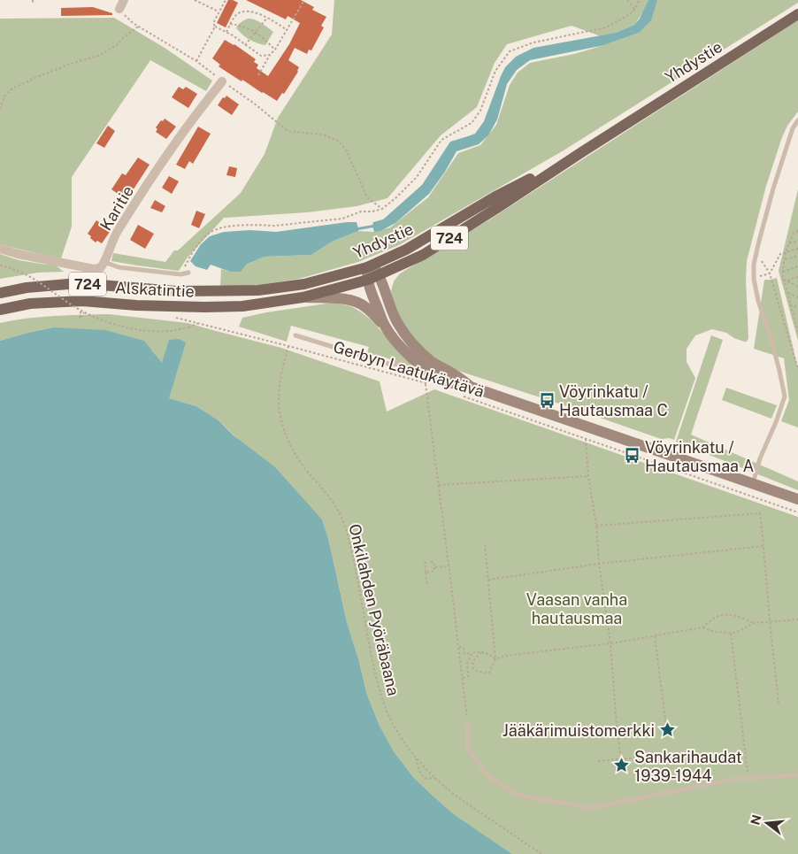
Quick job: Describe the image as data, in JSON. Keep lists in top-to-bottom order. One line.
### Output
{"streets":{"main road":["Yhdystie","724","Alskatintie"],"street":["Karitie"],"path":["Gerbyn Laatukäytävä","Onkilahden Pyöräbaana"]},"crossings":[["Yhdystie","Alskatintie"],["Gerbyn Laatukäytävä","Onkilahden Pyöräbaana"]],"parks":["Vaasan vanha hautausmaa"],"places":{"bus stop":["Vöyrinkatu / Hautausmaa C","Vöyrinkatu / Hautausmaa A"],"place":["Jääkärimuistomerkki","Sankarihaudat 1939-1944"]},"north":"left"}
